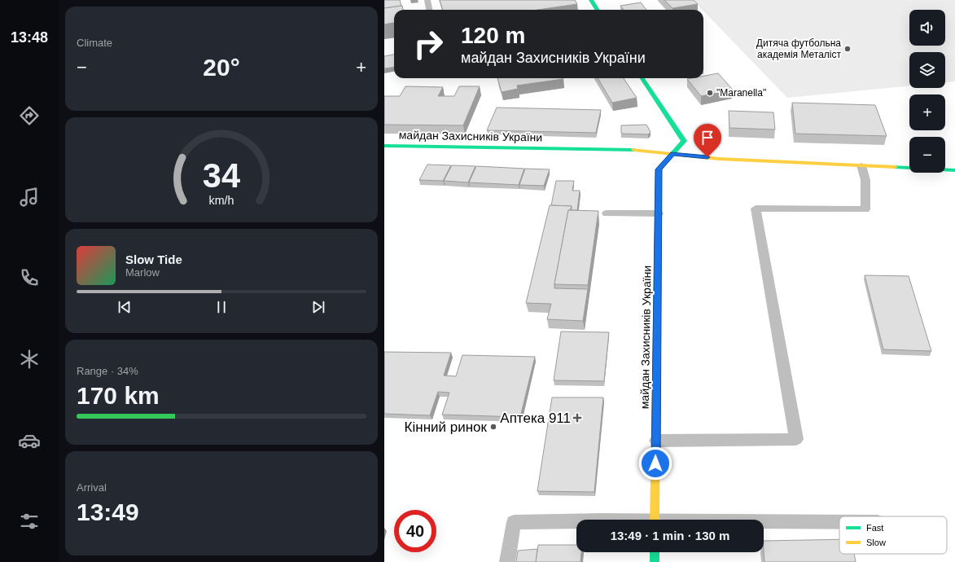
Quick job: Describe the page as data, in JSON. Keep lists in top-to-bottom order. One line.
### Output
{"streets":{"street":["майдан Захисників України"]},"places":{"other":["Дитяча футбольна академія Металіст","\"Maranella\"","Кінний ринок"],"health":["Аптека 911"]},"legend":["Fast","Slow"],"page":{"tabs":"13:48","tile":["Climate",["Range · 34%","170 km"],["Arrival","13:49"]],"map_buttons":["+","−"],"turn":["120 m","майдан Захисників України"],"heat":["−","20°","+"],"song":["Slow Tide","Marlow"],"limit":"40","trip":"13:49 · 1 min · 130 m","gauge":["34","km/h"]}}
